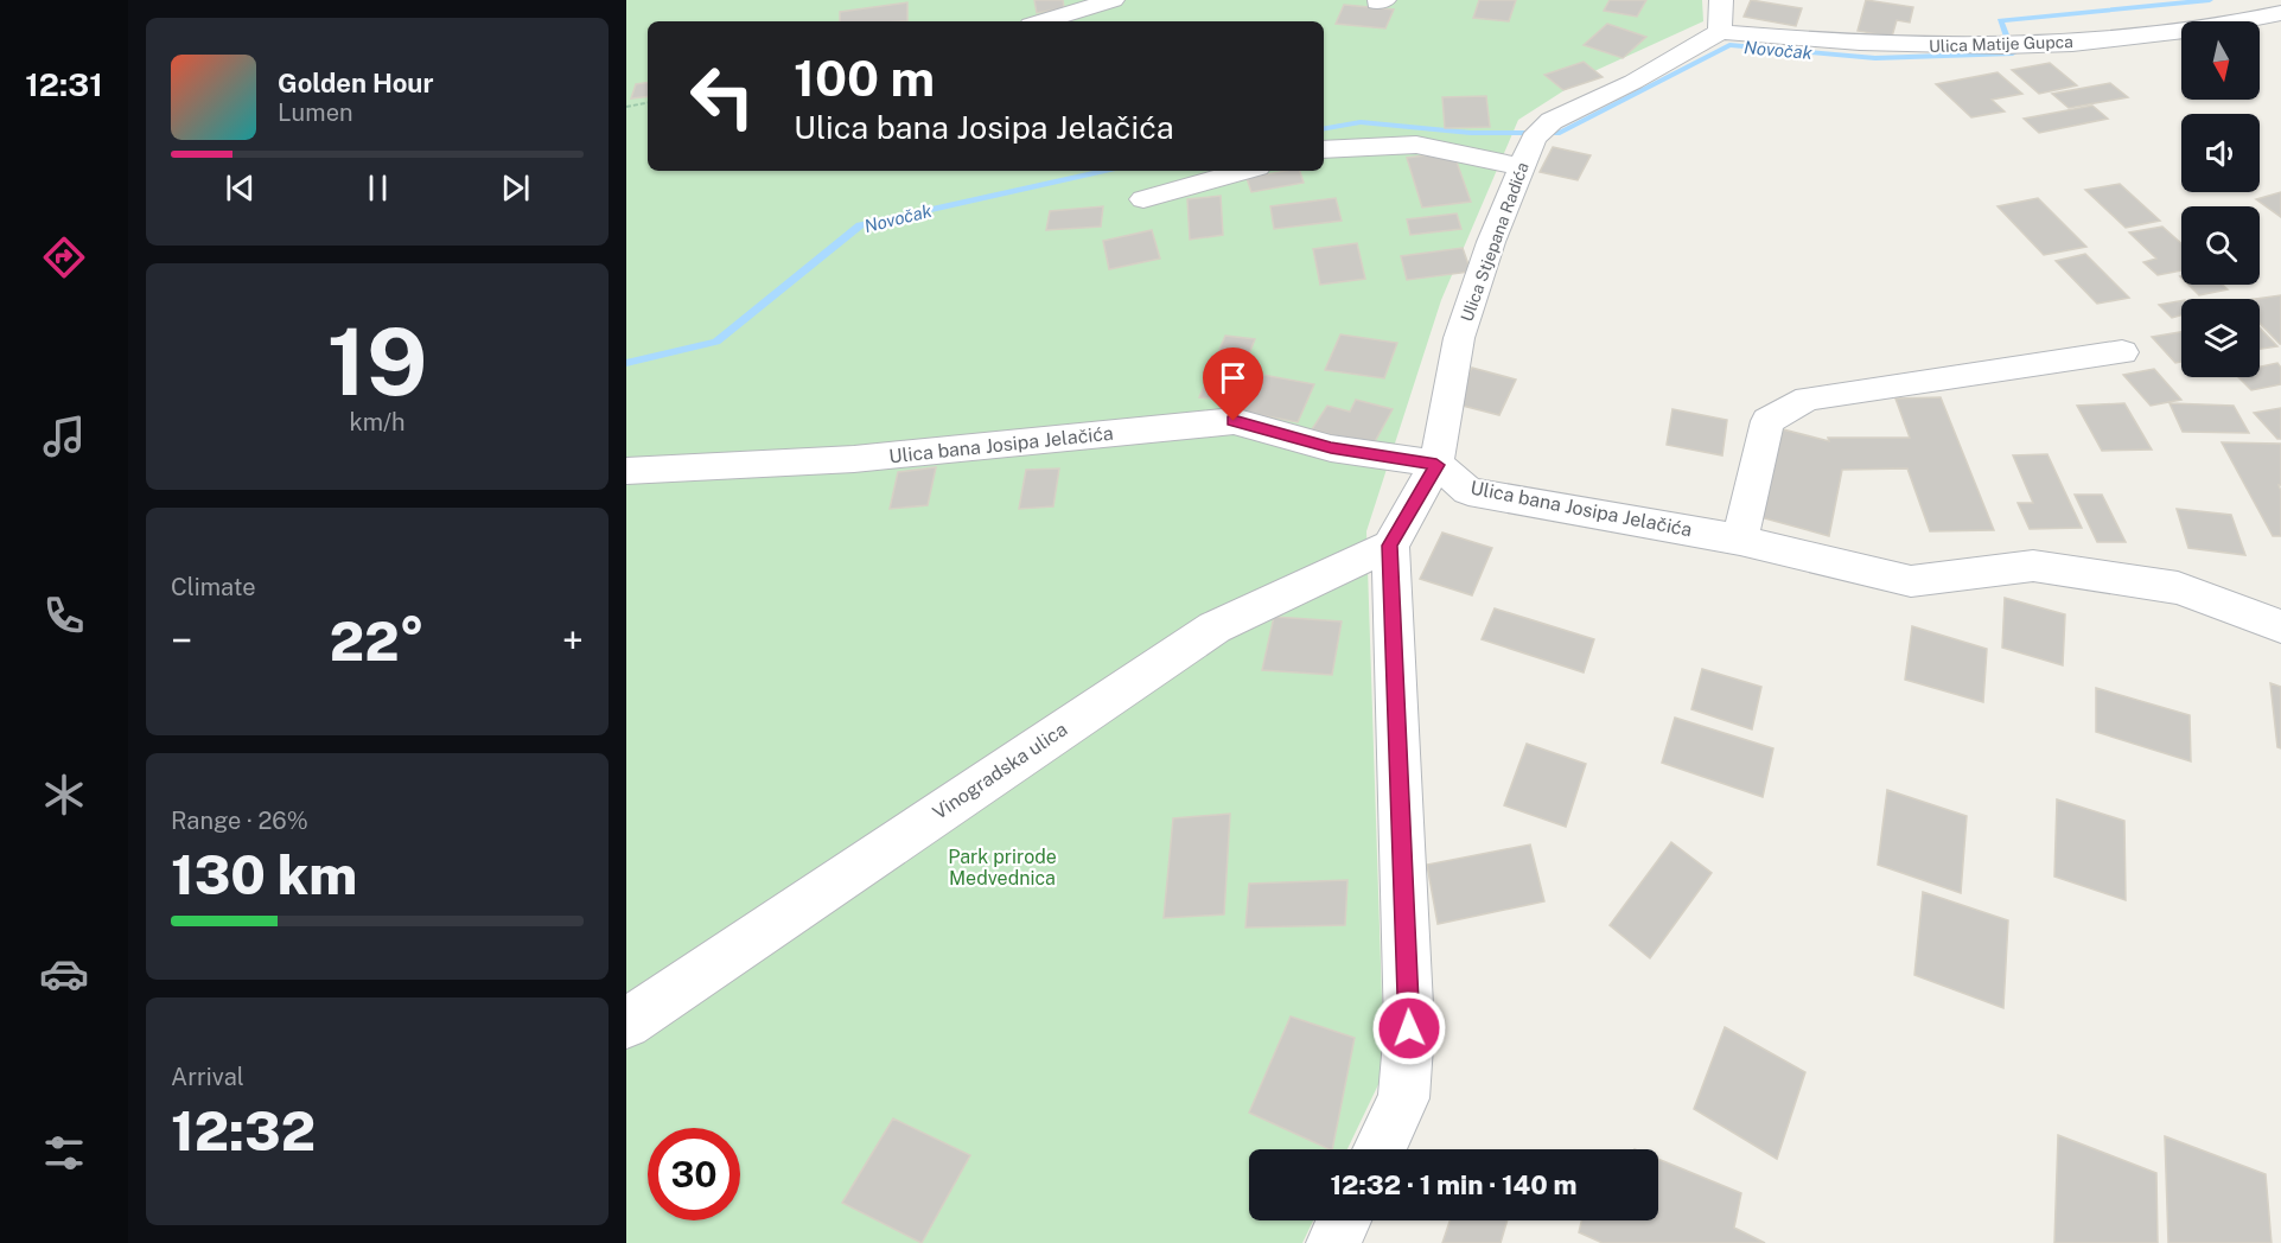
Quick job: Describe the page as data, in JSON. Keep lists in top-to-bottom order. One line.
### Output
{"streets":{"street":["Ulica Matije Gupca","Ulica Stjepana Radića","Ulica bana Josipa Jelačića","Vinogradska ulica"]},"crossings":[["Ulica Matije Gupca","Ulica Stjepana Radića"],["Ulica Stjepana Radića","Ulica bana Josipa Jelačića"],["Ulica Stjepana Radića","Vinogradska ulica"]],"water":["Novočak"],"parks":["Park prirode Medvednica"],"north":"bottom","page":{"tabs":"12:31","turn":["100 m","Ulica bana Josipa Jelačića"],"song":["Golden Hour","Lumen"],"tile":[["19","km/h"],"Climate",["Range · 26%","130 km"],["Arrival","12:32"]],"heat":["−","22°","+"],"limit":"30","trip":"12:32 · 1 min · 140 m"}}
